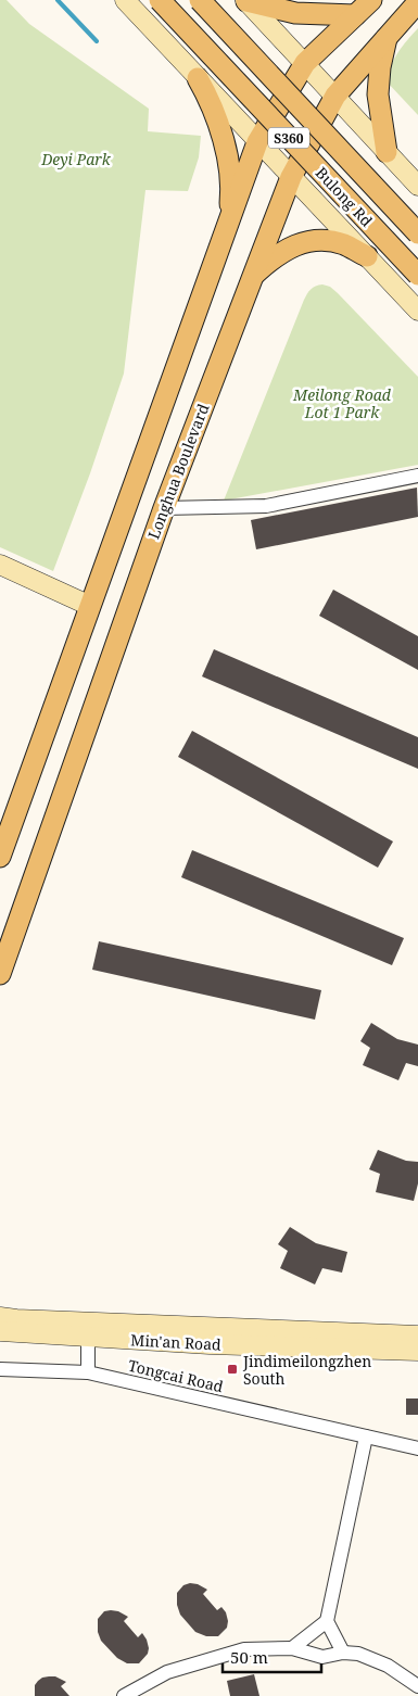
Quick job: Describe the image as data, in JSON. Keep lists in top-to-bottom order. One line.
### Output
{"streets":{"main road":["S360","Bulong Rd","Longhua Boulevard","Min'an Road"],"street":["Tongcai Road"]},"parks":["Deyi Park","Meilong Road Lot 1 Park"],"places":{"transit":["Jindimeilongzhen South"]},"scale_bar":"50 m"}
